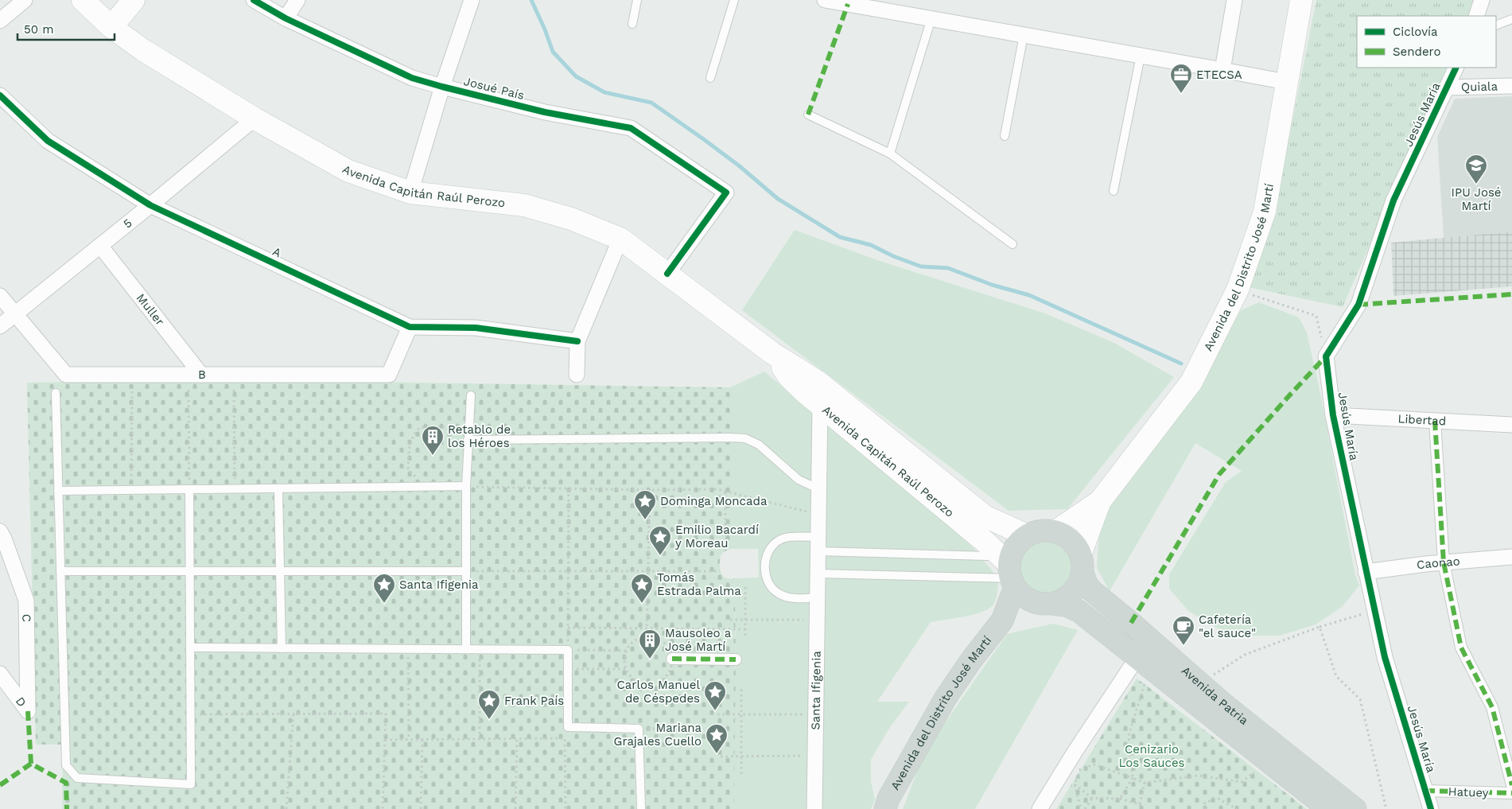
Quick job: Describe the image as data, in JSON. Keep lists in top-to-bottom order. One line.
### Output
{"streets":{"main road":["Avenida Capitán Raúl Perozo","Avenida del Distrito José Martí","Avenida Patria"],"street":["Quiala","Josué País","Jesús María","5","A","Muller","B","Libertad","Caonao","C","Santa Ifigenia","D","Hatuey"]},"crossings":[["Quiala","Jesús María"],["Josué País","Avenida Capitán Raúl Perozo"],["Jesús María","Libertad"],["Jesús María","Caonao"],["Jesús María","Hatuey"],["Avenida Capitán Raúl Perozo","5"],["Avenida Capitán Raúl Perozo","Avenida del Distrito José Martí"],["Avenida Capitán Raúl Perozo","Santa Ifigenia"],["Avenida Capitán Raúl Perozo","Avenida Patria"],["5","A"],["5","Muller"],["5","B"],["A","B"],["Avenida del Distrito José Martí","Avenida Patria"],["Muller","B"],["C","D"]],"parks":["Cenizario Los Sauces"],"places":{"office":["ETECSA"],"school or university":["IPU José Martí"],"building":["Retablo de los Héroes","Mausoleo a José Martí"],"place":["Dominga Moncada","Emilio Bacardí y Moreau","Santa Ifigenia","Tomás Estrada Palma","Carlos Manuel de Céspedes","Frank País","Mariana Grajales Cuello"],"cafe":["Cafetería \"el sauce\""]},"legend":["Ciclovía","Sendero"],"scale_bar":"50 m"}
